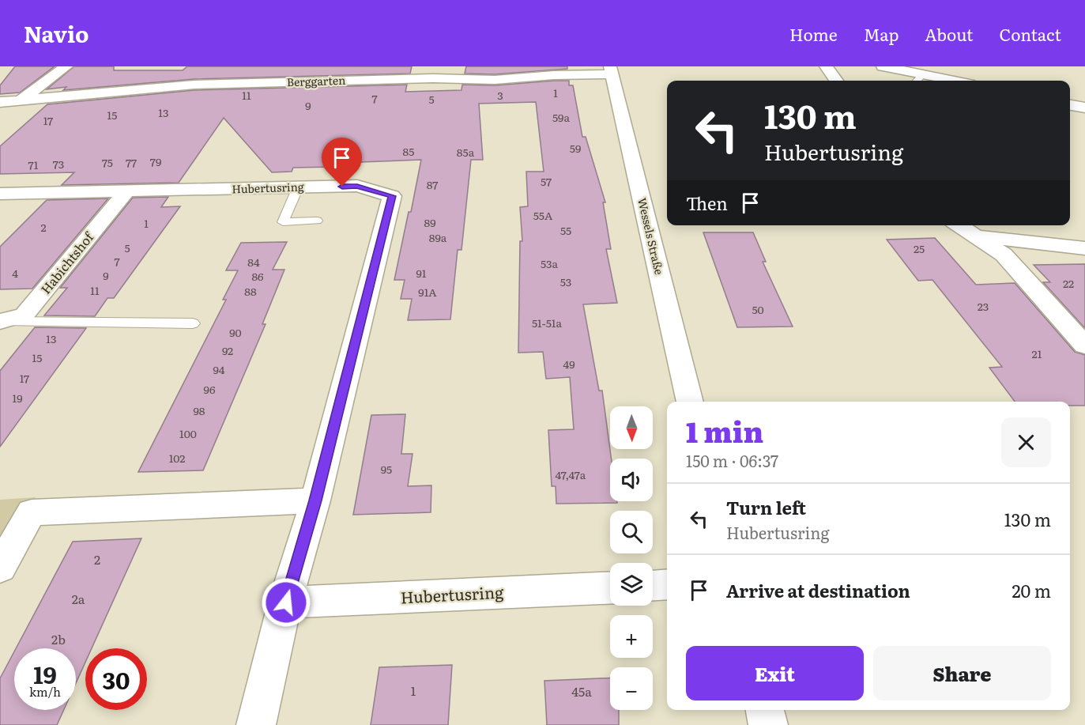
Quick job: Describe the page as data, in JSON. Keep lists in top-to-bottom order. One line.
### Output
{"streets":{"street":["Berggarten","Hubertusring","Wessels Straße","Habichtshof"]},"crossings":[["Berggarten","Wessels Straße"],["Hubertusring","Habichtshof"]],"house_numbers":["1","11","3","7","5","9","13","15","59a","17","59","85","85a","79","75","77","73","71","57","87","55A","89","1","2","55","89a","5","25","7","84","53a","4","91","9","86","53","22","11","88","91A","23","50","51-51a","90","13","92","21","15","49","94","17","96","19","98","100","102","95","47,47a","2","2a","2b","1","45a"],"north":"bottom","page":{"header":"Navio","nav":["Home","Map","About","Contact"],"turn":["130 m","Hubertusring"],"then":"Then","heading":["1 min","150 m · 06:37"],"map_buttons":["+","−"],"list":[{"name":"Turn left","note":"Hubertusring","value":"130 m"},{"name":"Arrive at destination","value":"20 m"}],"buttons":["Exit","Share"],"speed":"19 km/h","limit":"30"}}
